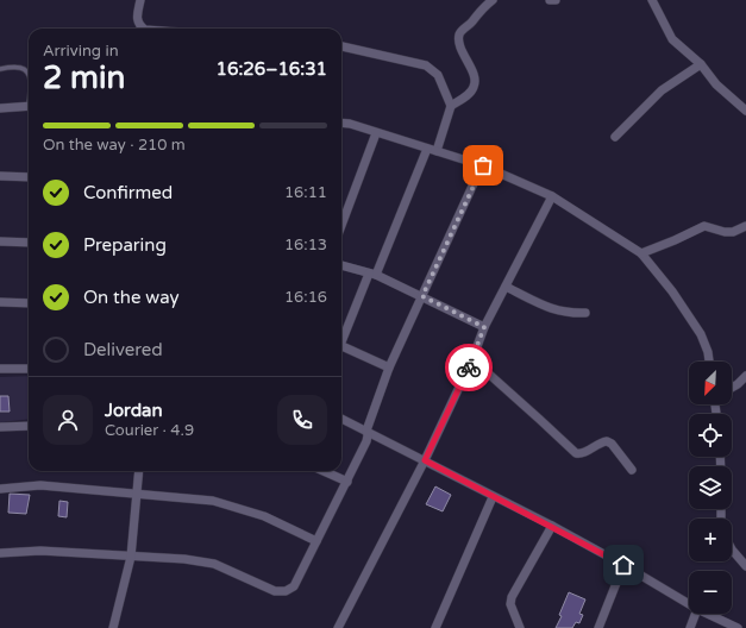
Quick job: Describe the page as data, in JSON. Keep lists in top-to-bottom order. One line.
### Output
{"north":"bottom left","page":{"heading":["2 min","Arriving in","16:26–16:31"],"panel":["Jordan","Courier · 4.9"],"bar":"On the way · 210 m","list":[["Confirmed","16:11"],["Preparing","16:13"],["On the way","16:16"],"Delivered"],"map_buttons":["+","−"]}}
